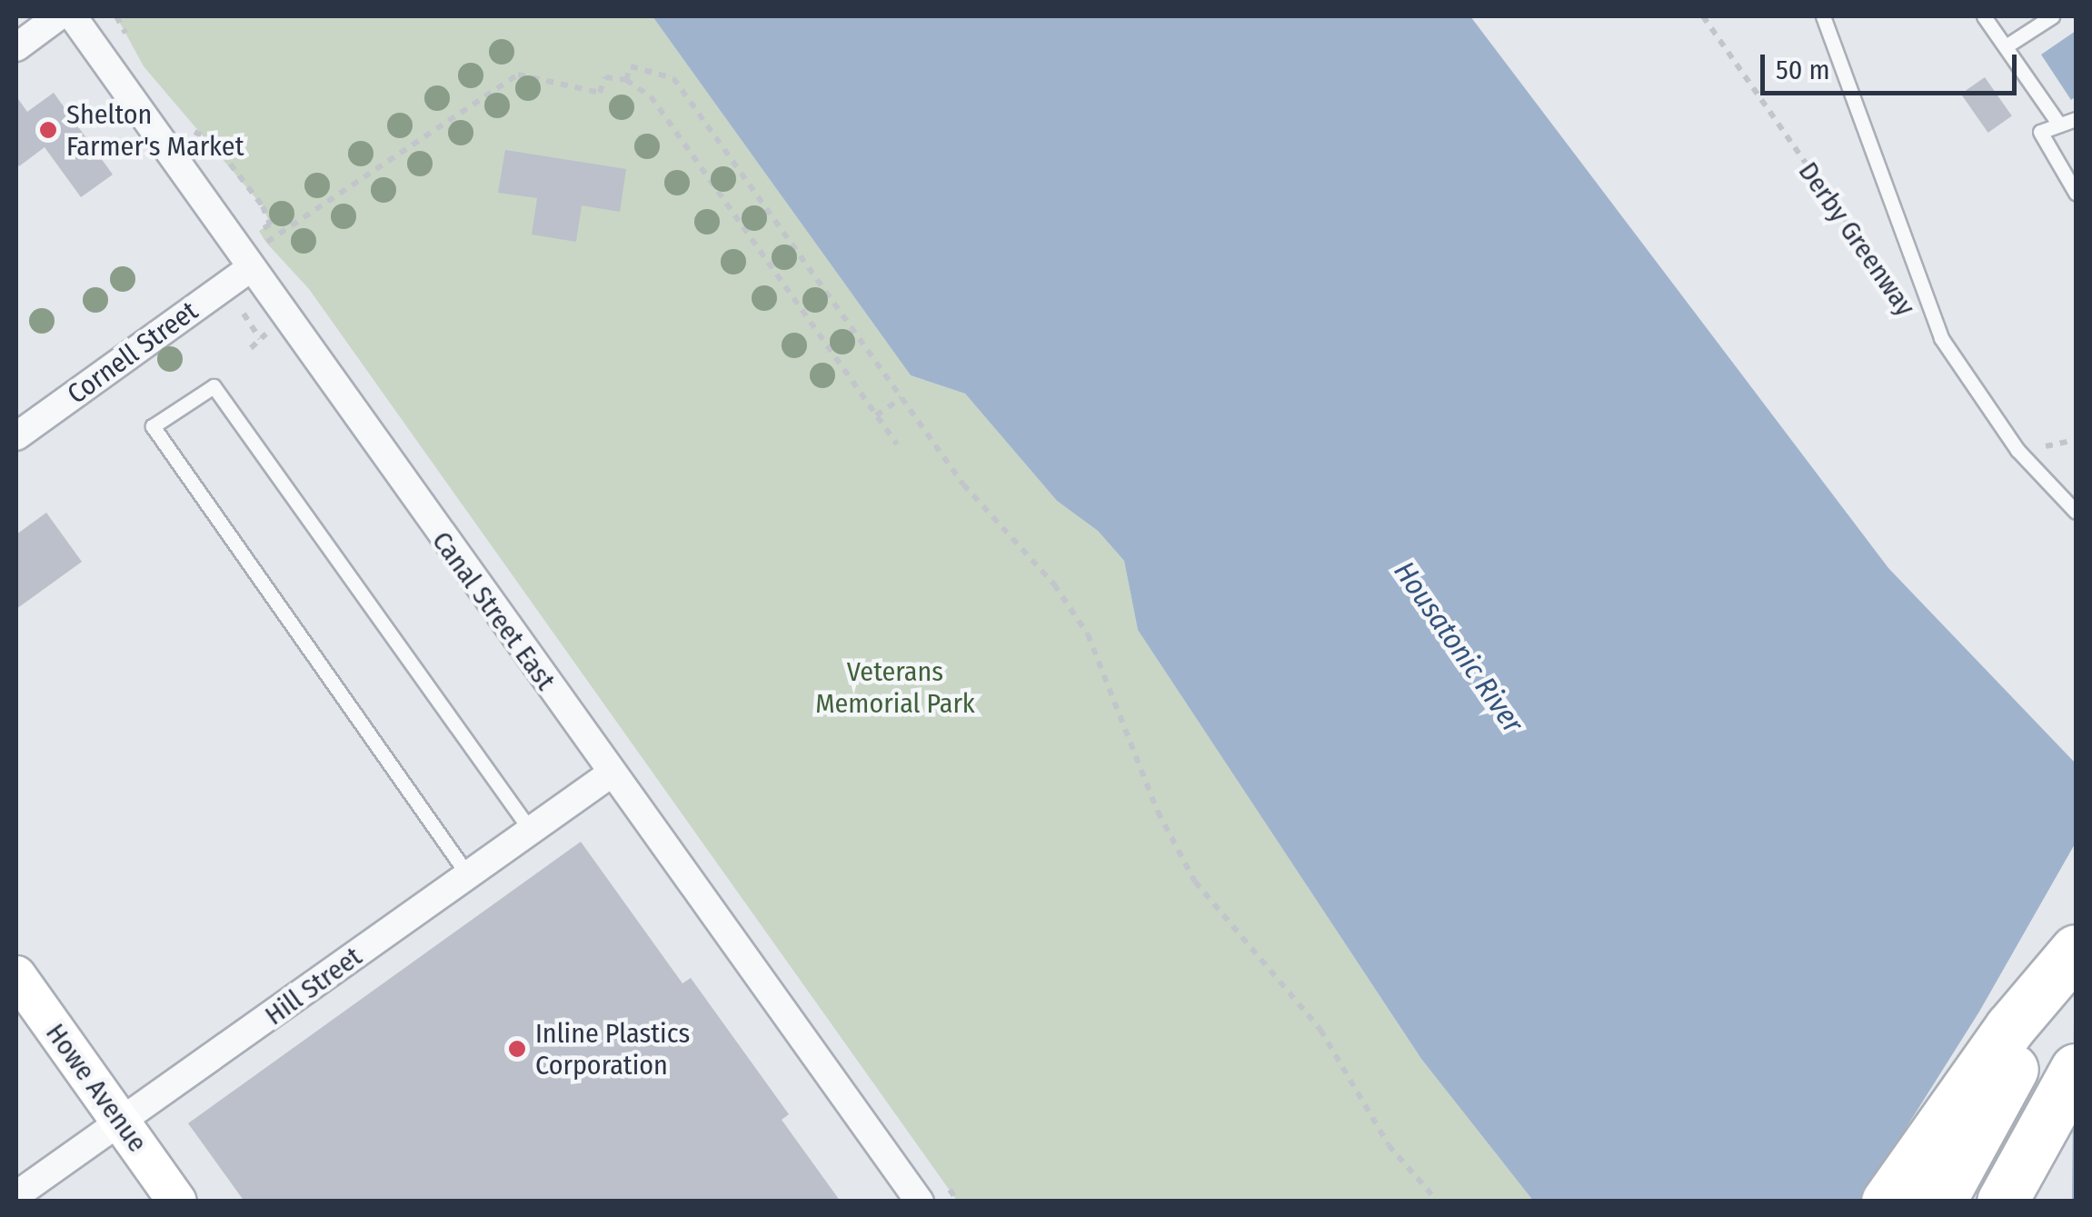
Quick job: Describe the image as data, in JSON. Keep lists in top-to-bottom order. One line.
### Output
{"streets":{"main road":["Howe Avenue"],"street":["Cornell Street","Canal Street East","Hill Street"],"path":["Derby Greenway"]},"crossings":[["Cornell Street","Canal Street East"],["Canal Street East","Hill Street"],["Hill Street","Howe Avenue"]],"water":["Housatonic River"],"parks":["Veterans Memorial Park"],"places":["Shelton Farmer's Market","Inline Plastics Corporation"],"scale_bar":"50 m"}
